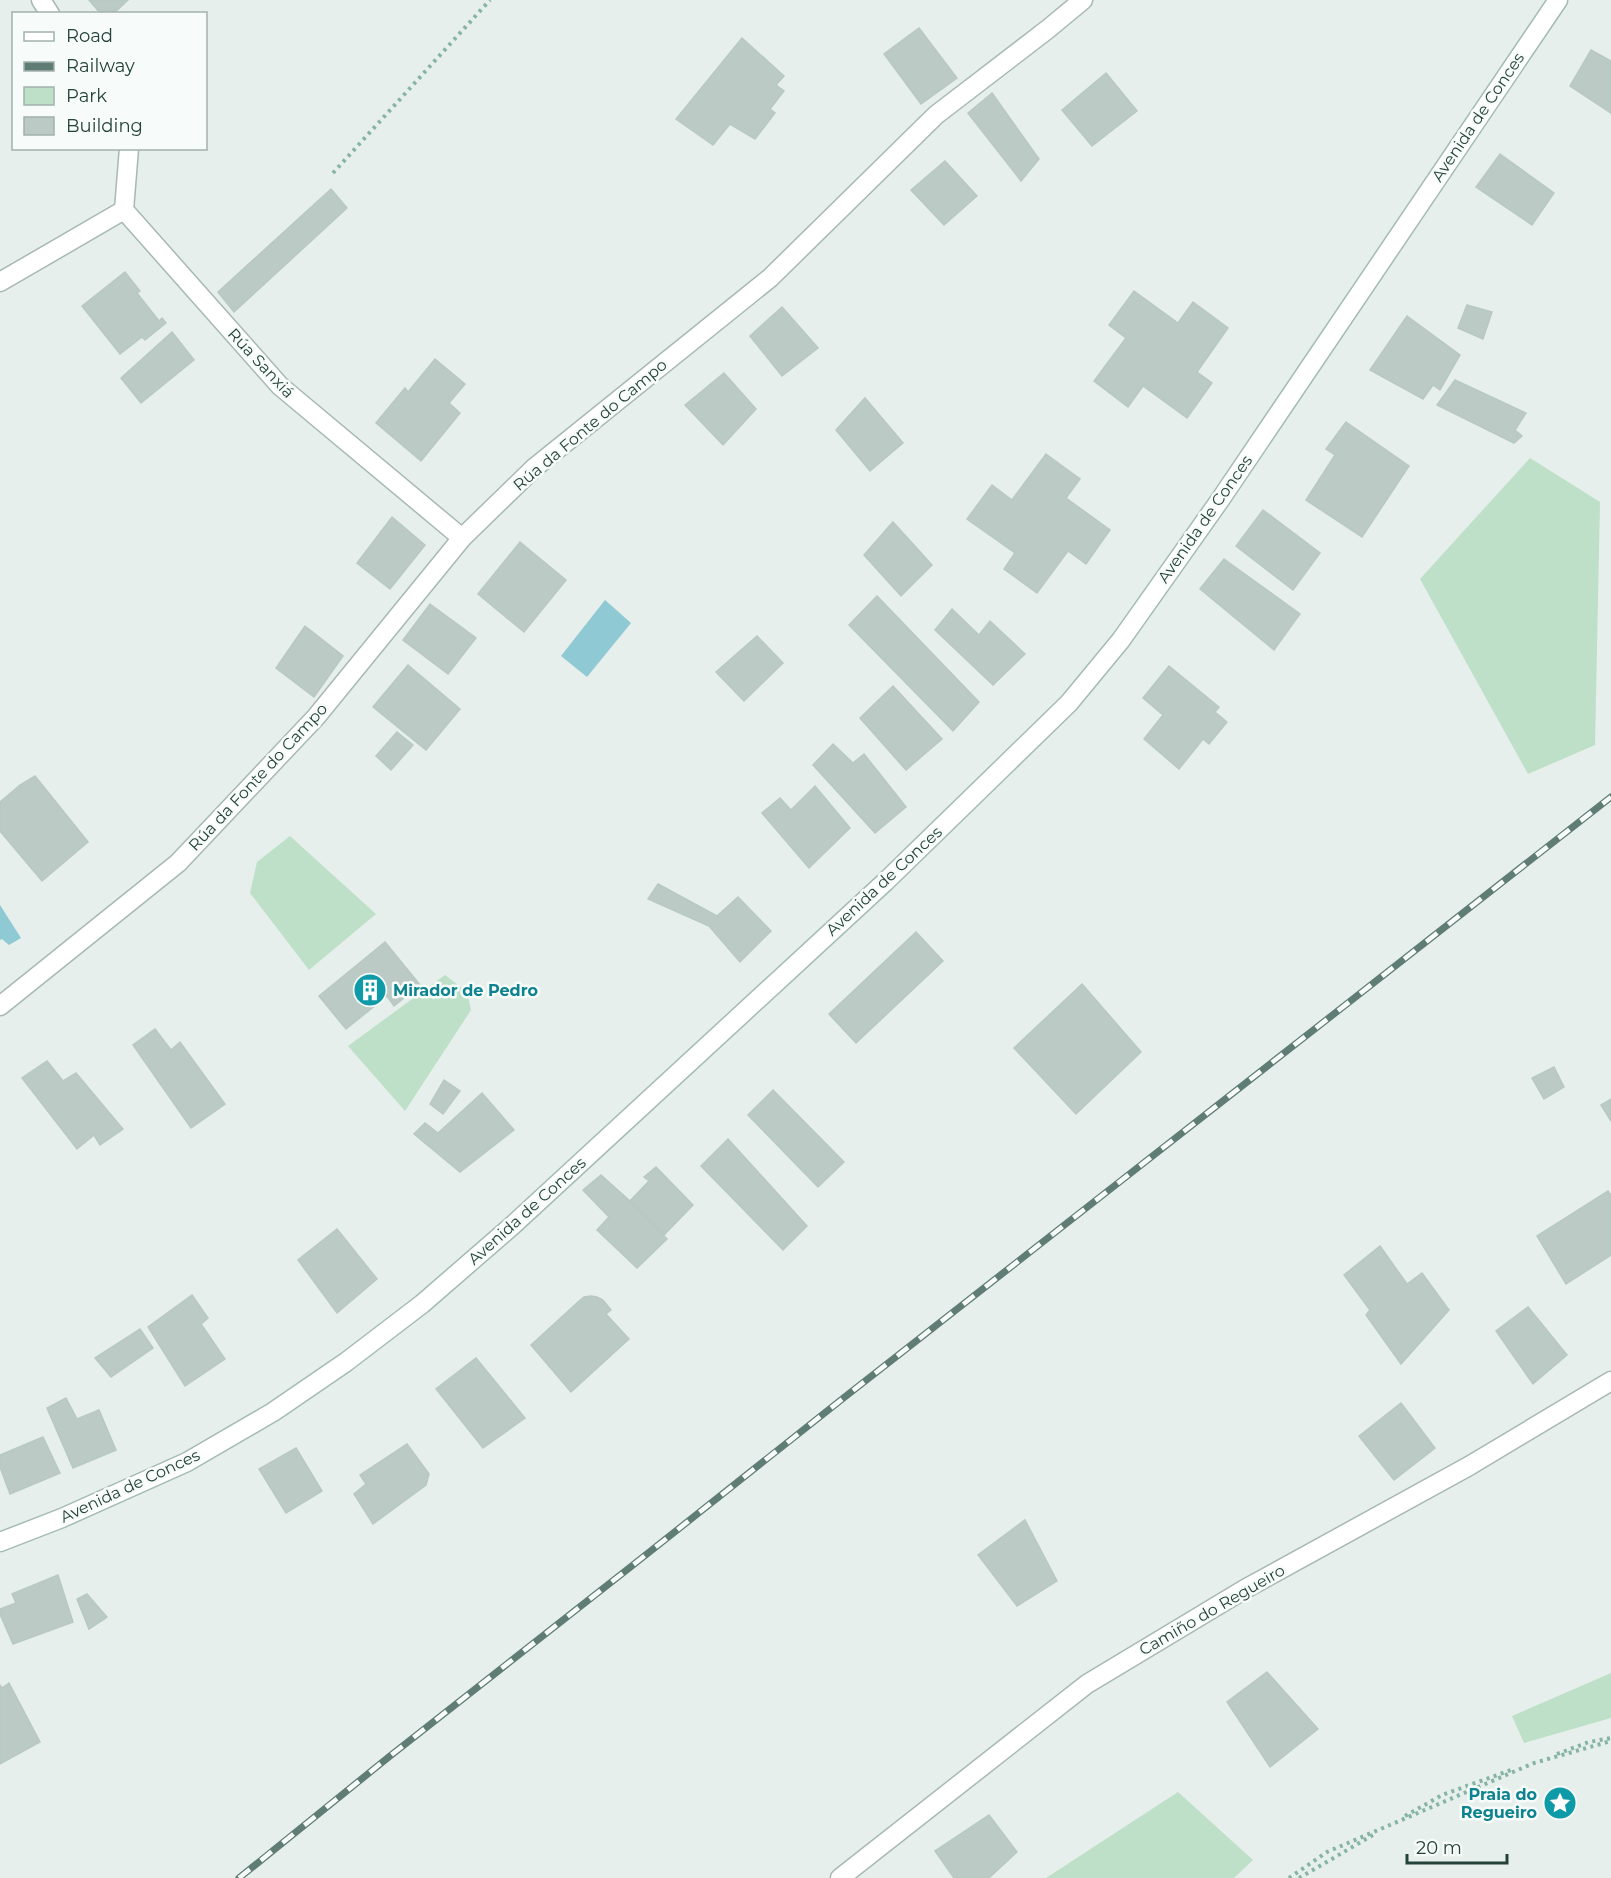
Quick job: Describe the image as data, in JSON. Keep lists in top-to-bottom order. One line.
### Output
{"streets":{"street":["Avenida de Conces","Rúa Sanxiá","Rúa da Fonte do Campo","Camiño do Regueiro"]},"crossings":[["Rúa Sanxiá","Rúa da Fonte do Campo"]],"places":{"building":["Mirador de Pedro"],"place":["Praia do Regueiro"]},"legend":["Road","Railway","Park","Building"],"scale_bar":"20 m"}
